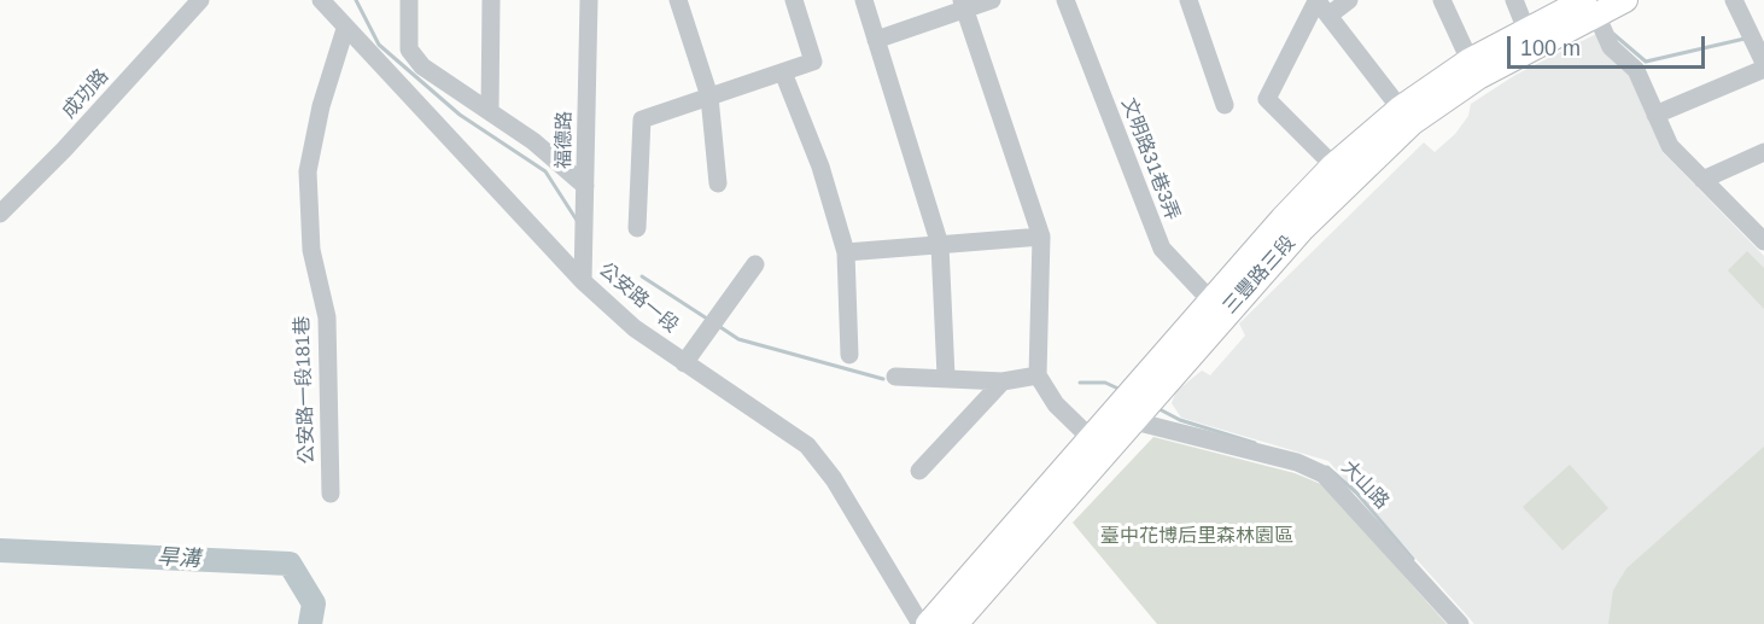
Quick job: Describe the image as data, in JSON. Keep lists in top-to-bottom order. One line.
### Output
{"streets":{"main road":["三豐路三段"],"street":["成功路","福德路","文明路31巷3弄","公安路一段","公安路一段181巷","大山路"]},"crossings":[["福德路","公安路一段"],["文明路31巷3弄","三豐路三段"],["三豐路三段","大山路"],["公安路一段","公安路一段181巷"]],"water":["旱溝"],"parks":["臺中花博后里森林園區"],"scale_bar":"100 m"}
